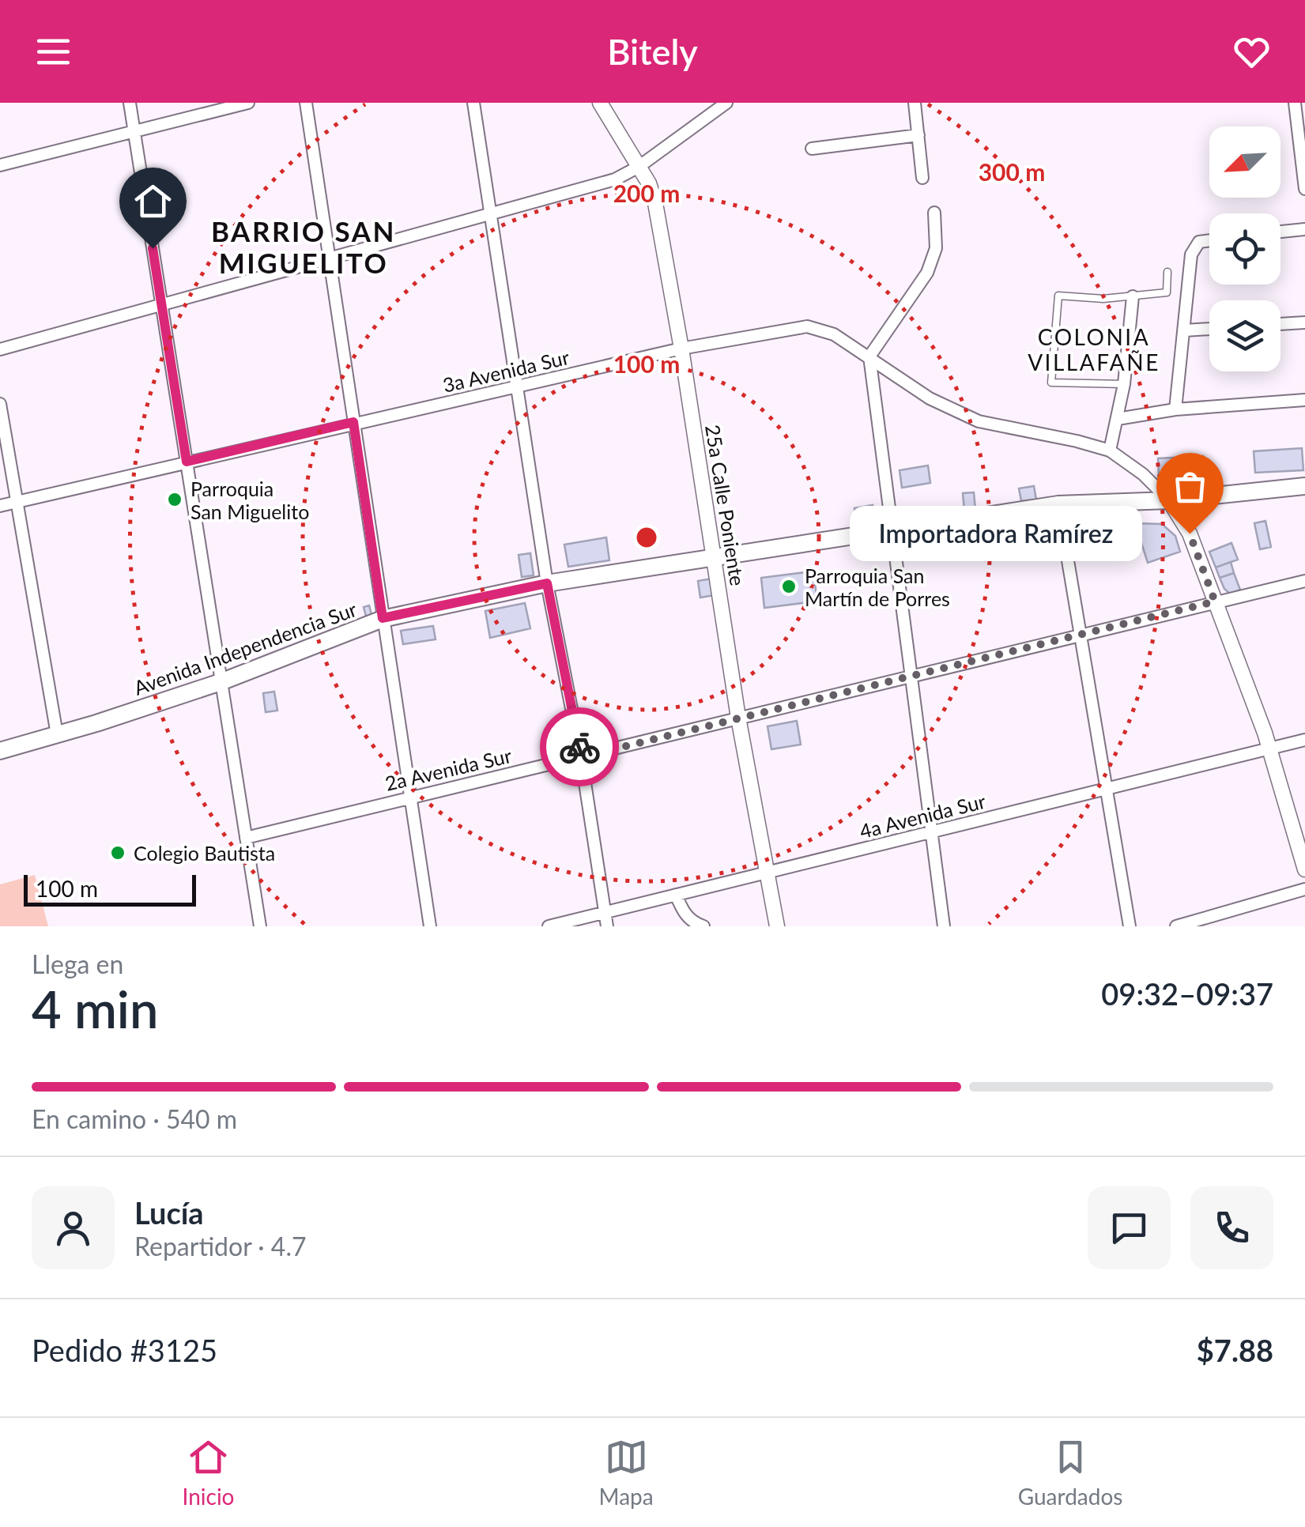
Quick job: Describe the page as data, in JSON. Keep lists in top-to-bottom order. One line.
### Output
{"streets":{"main road":["Avenida Independencia Sur"],"street":["3a Avenida Sur","25a Calle Poniente","2a Avenida Sur","4a Avenida Sur"]},"crossings":[["3a Avenida Sur","25a Calle Poniente"],["3a Avenida Sur","Avenida Independencia Sur"],["25a Calle Poniente","Avenida Independencia Sur"],["25a Calle Poniente","2a Avenida Sur"],["25a Calle Poniente","4a Avenida Sur"]],"districts":["BARRIO SAN MIGUELITO","COLONIA VILLAFAÑE"],"places":["Parroquia San Miguelito","Importadora Ramírez","Parroquia San Martín de Porres","Colegio Bautista"],"scale_bar":"100 m","north":"bottom left","page":{"header":"Bitely","bubble":"Importadora Ramírez","scale":"100 m","heading":["4 min","Llega en","09:32–09:37"],"panel":["Lucía","Repartidor · 4.7","Pedido #3125","$7.88"],"bar":"En camino · 540 m","tabs":["Inicio","Mapa","Guardados"]},"rings":["300 m","200 m","100 m"]}
